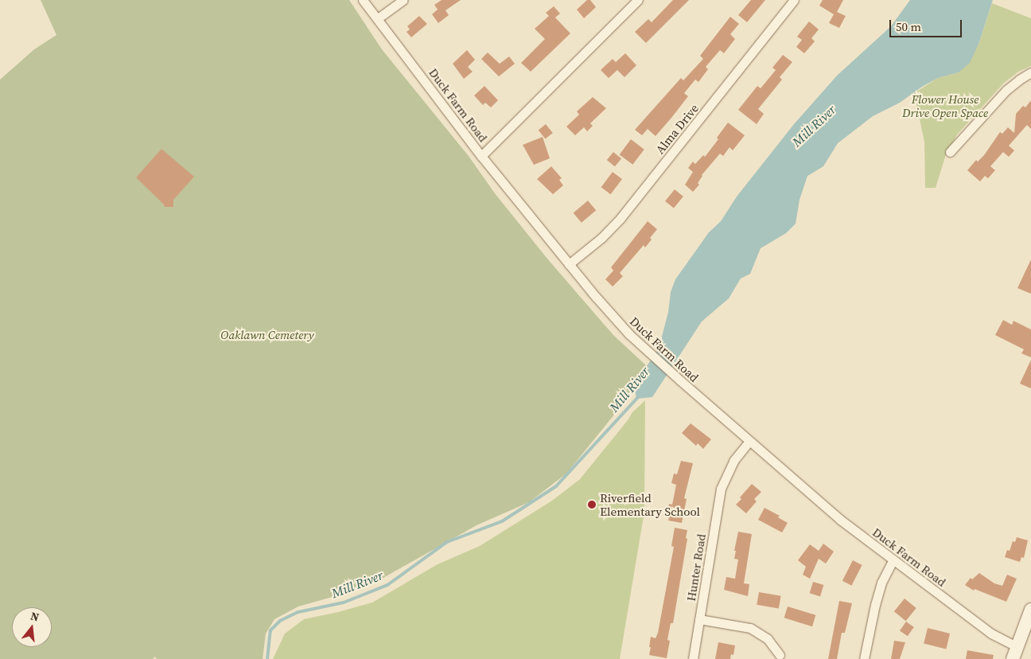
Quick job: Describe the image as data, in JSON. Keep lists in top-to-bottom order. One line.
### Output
{"streets":{"street":["Duck Farm Road","Alma Drive","Hunter Road"]},"crossings":[["Duck Farm Road","Alma Drive"],["Duck Farm Road","Hunter Road"]],"water":["Mill River"],"parks":["Flower House Drive Open Space","Oaklawn Cemetery"],"places":["Riverfield Elementary School"],"scale_bar":"50 m","north":"top"}
